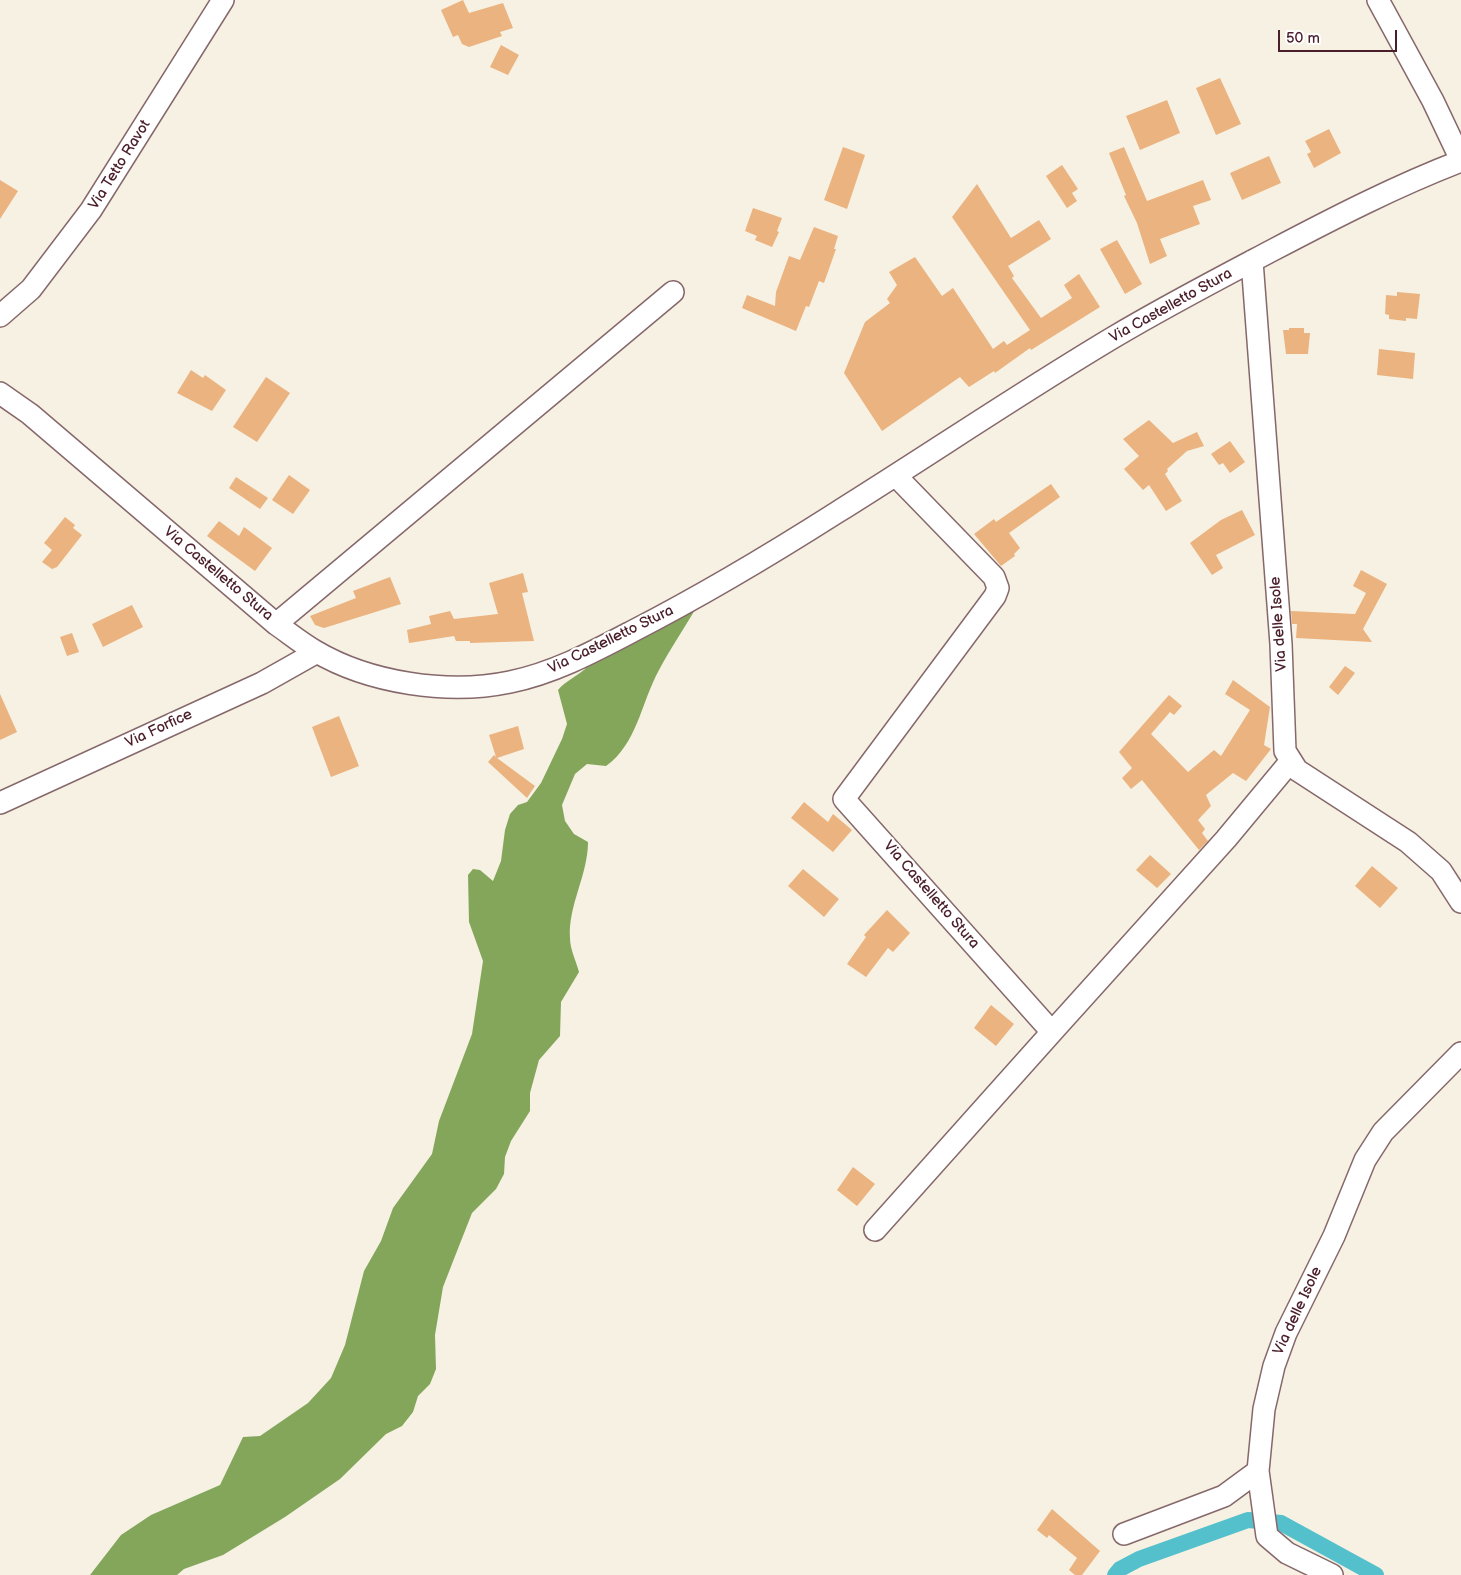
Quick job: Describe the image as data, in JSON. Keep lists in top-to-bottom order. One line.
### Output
{"streets":{"street":["Via Tetto Ravot","Via Castelletto Stura","Via delle Isole","Via Forfice"]},"crossings":[["Via Castelletto Stura","Via delle Isole"],["Via Castelletto Stura","Via Forfice"]],"scale_bar":"50 m"}
